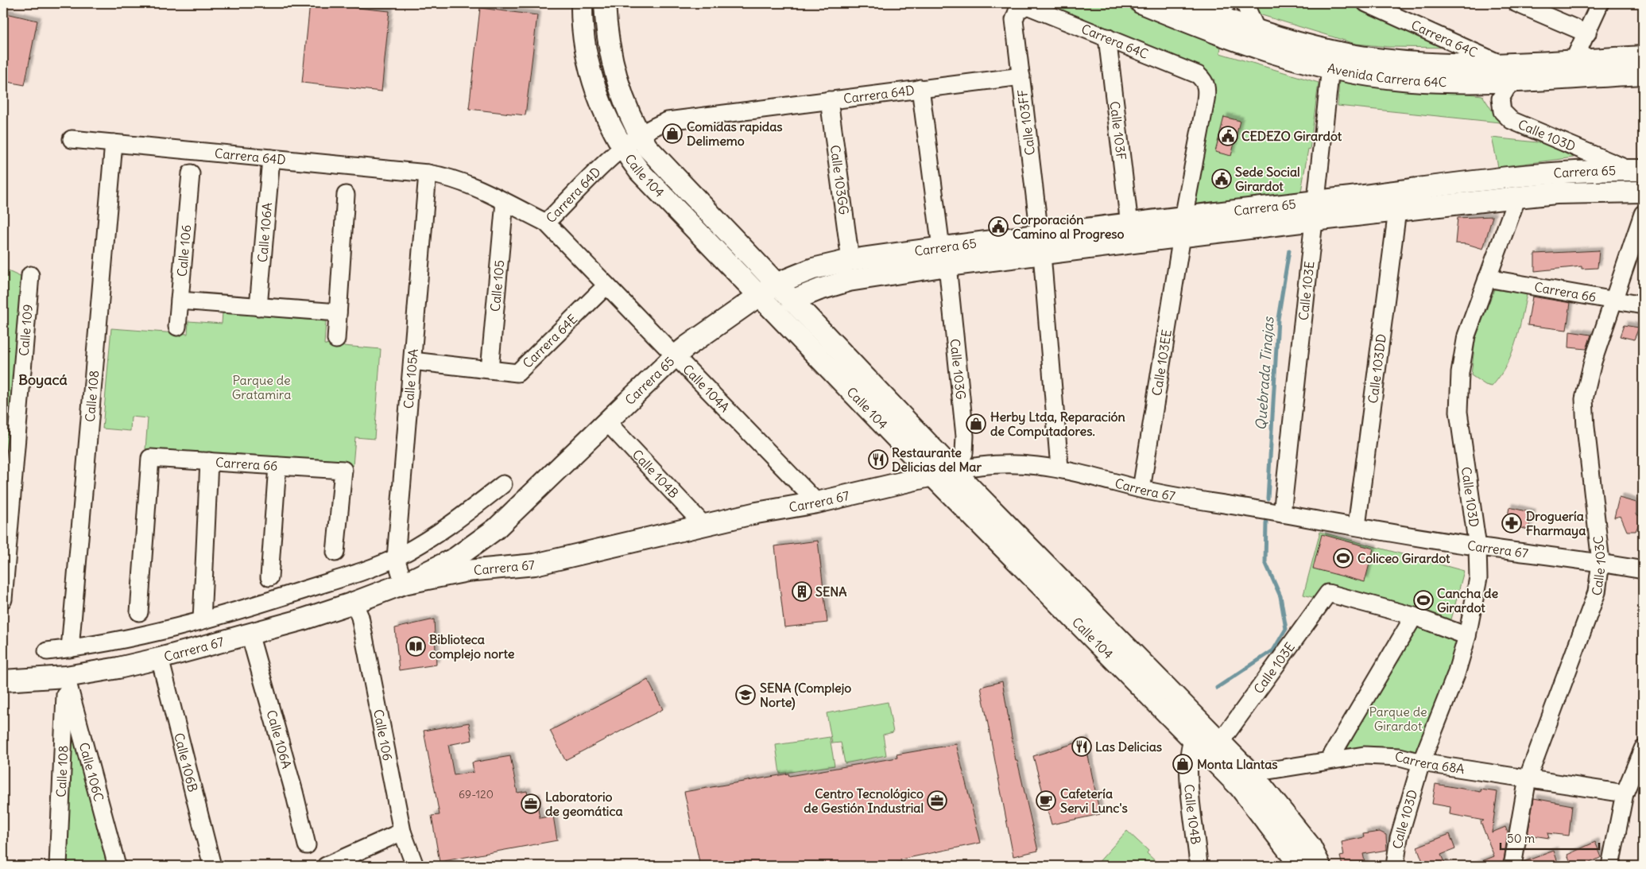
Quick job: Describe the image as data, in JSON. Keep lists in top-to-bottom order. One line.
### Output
{"streets":{"main road":["Avenida Carrera 64C","Carrera 65","Calle 104","Carrera 67"],"street":["Carrera 64C","Carrera 64D","Calle 103FF","Calle 103F","Calle 103D","Calle 103GG","Calle 106A","Calle 106","Calle 105","Calle 103E","Carrera 66","Calle 109","Carrera 64E","Calle 103EE","Calle 103DD","Calle 103G","Calle 105A","Calle 104A","Calle 108","Calle 104B","Calle 103C","Calle 106B","Carrera 68A","Calle 106C"]},"crossings":[["Carrera 64C","Avenida Carrera 64C"],["Carrera 64C","Calle 103FF"],["Carrera 64C","Calle 103F"],["Carrera 64C","Calle 103EE"],["Avenida Carrera 64C","Calle 103D"],["Avenida Carrera 64C","Calle 103E"],["Carrera 64D","Calle 103FF"],["Carrera 64D","Calle 104"],["Carrera 64D","Calle 103GG"],["Carrera 64D","Calle 106A"],["Carrera 64D","Calle 105"],["Carrera 64D","Calle 103G"],["Carrera 64D","Calle 105A"],["Carrera 64D","Calle 104A"],["Carrera 64D","Calle 108"],["Calle 103FF","Carrera 65"],["Calle 103FF","Carrera 67"],["Calle 103F","Carrera 65"],["Calle 103D","Carrera 65"],["Calle 103D","Carrera 66"],["Calle 103D","Carrera 67"],["Calle 103D","Carrera 68A"],["Carrera 65","Calle 104"],["Carrera 65","Calle 103GG"],["Carrera 65","Calle 103E"],["Carrera 65","Calle 103EE"],["Carrera 65","Calle 103DD"],["Carrera 65","Calle 103G"],["Carrera 65","Calle 105A"],["Carrera 65","Calle 104A"],["Carrera 65","Calle 104B"],["Carrera 65","Carrera 67"],["Calle 104","Calle 103E"],["Calle 104","Calle 103G"],["Calle 104","Calle 104B"],["Calle 104","Carrera 67"],["Calle 104","Carrera 68A"],["Calle 106A","Carrera 67"],["Calle 106","Carrera 67"],["Calle 105","Carrera 64E"],["Calle 103E","Carrera 67"],["Carrera 66","Calle 103C"],["Carrera 64E","Calle 105A"],["Carrera 64E","Calle 104A"],["Calle 103EE","Carrera 67"],["Calle 103DD","Carrera 67"],["Calle 103G","Carrera 67"],["Calle 105A","Carrera 67"],["Calle 104A","Carrera 67"],["Calle 108","Carrera 67"],["Calle 108","Calle 106C"],["Calle 104B","Carrera 67"],["Carrera 67","Calle 103C"],["Carrera 67","Calle 106B"],["Carrera 67","Calle 106C"],["Calle 103C","Carrera 68A"]],"districts":["Boyacá"],"water":["Quebrada Tinajas"],"parks":["Parque de Gratamira","Parque de Girardot"],"places":{"shop":["Comidas rapidas Delimemo","Herby Ltda, Reparación de Computadores.","Monta Llantas"],"public building":["CEDEZO Girardot","Sede Social Girardot","Corporación Camino al Progreso"],"restaurant":["Restaurante Delicias del Mar","Las Delicias"],"pharmacy":["Droguería Fharmaya"],"sports":["Coliceo Girardot","Cancha de Girardot"],"building":["SENA"],"library":["Biblioteca complejo norte"],"school or university":["SENA (Complejo Norte)"],"office":["Centro Tecnológico de Gestión Industrial","Laboratorio de geomática"],"cafe":["Cafetería Servi Lunc's"]},"house_numbers":["69-120"],"scale_bar":"50 m"}
